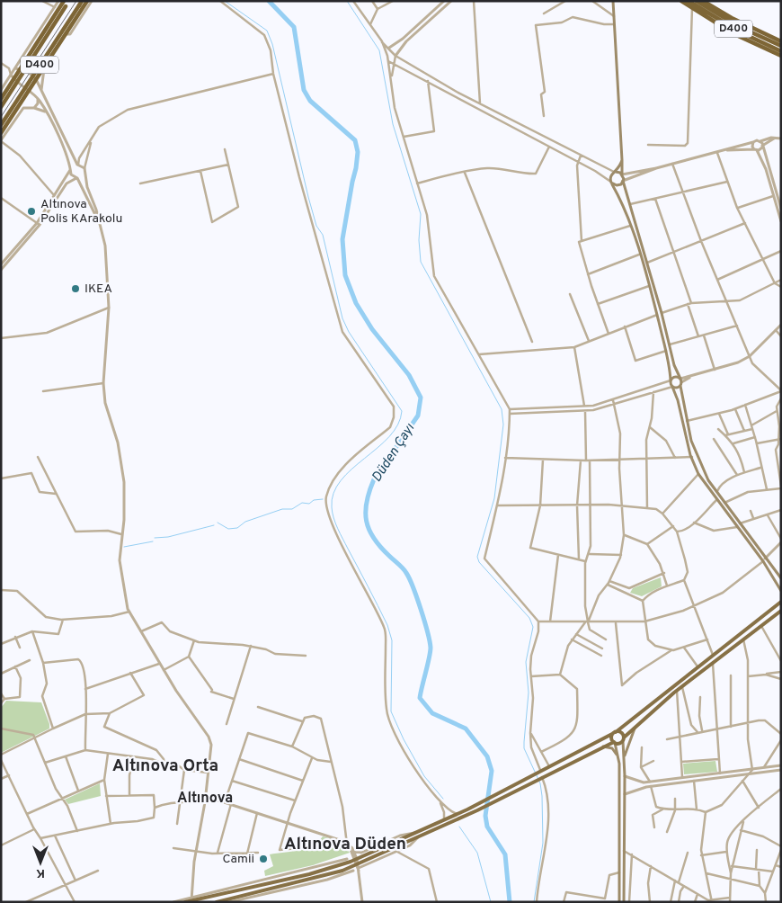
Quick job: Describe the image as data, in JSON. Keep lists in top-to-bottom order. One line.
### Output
{"streets":{"highway":["D400"]},"districts":["Altınova Orta","Altınova","Altınova Düden"],"water":["Düden Çayı"],"places":["Altınova Polis KArakolu","IKEA","Camii"],"north":"bottom"}
